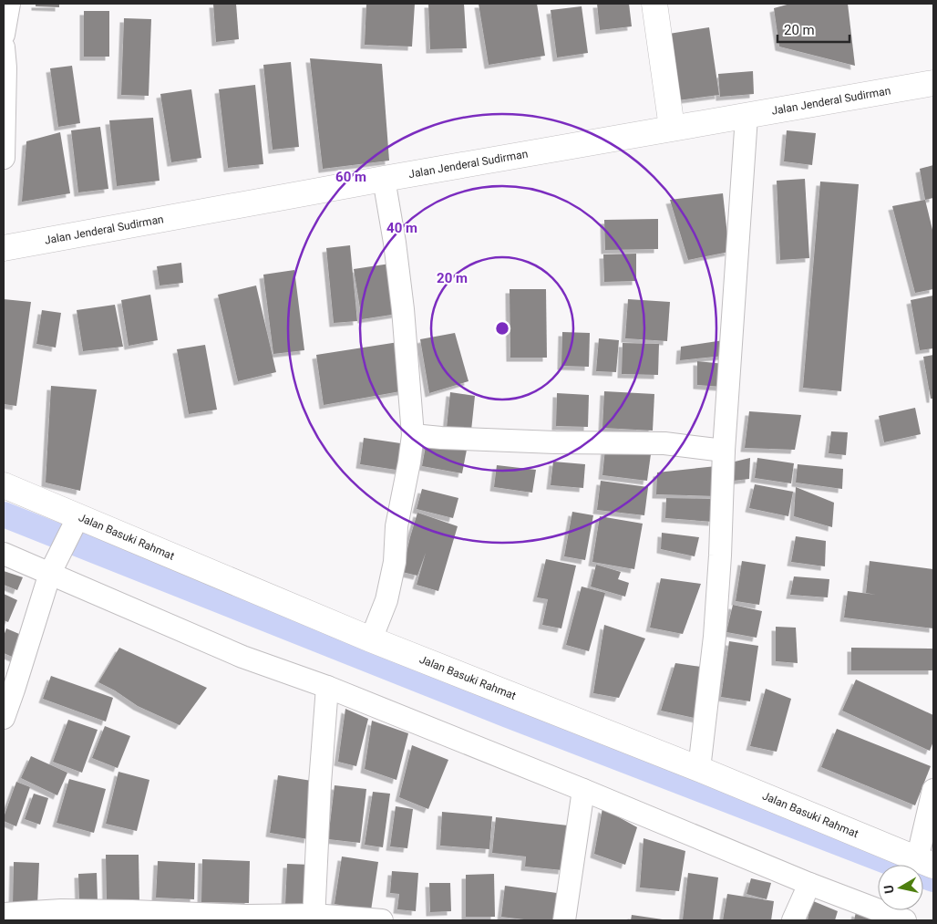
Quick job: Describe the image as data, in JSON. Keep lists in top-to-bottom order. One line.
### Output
{"streets":{"main road":["Jalan Jenderal Sudirman","Jalan Basuki Rahmat"]},"scale_bar":"20 m","north":"left","rings":["60 m","40 m","20 m"]}
